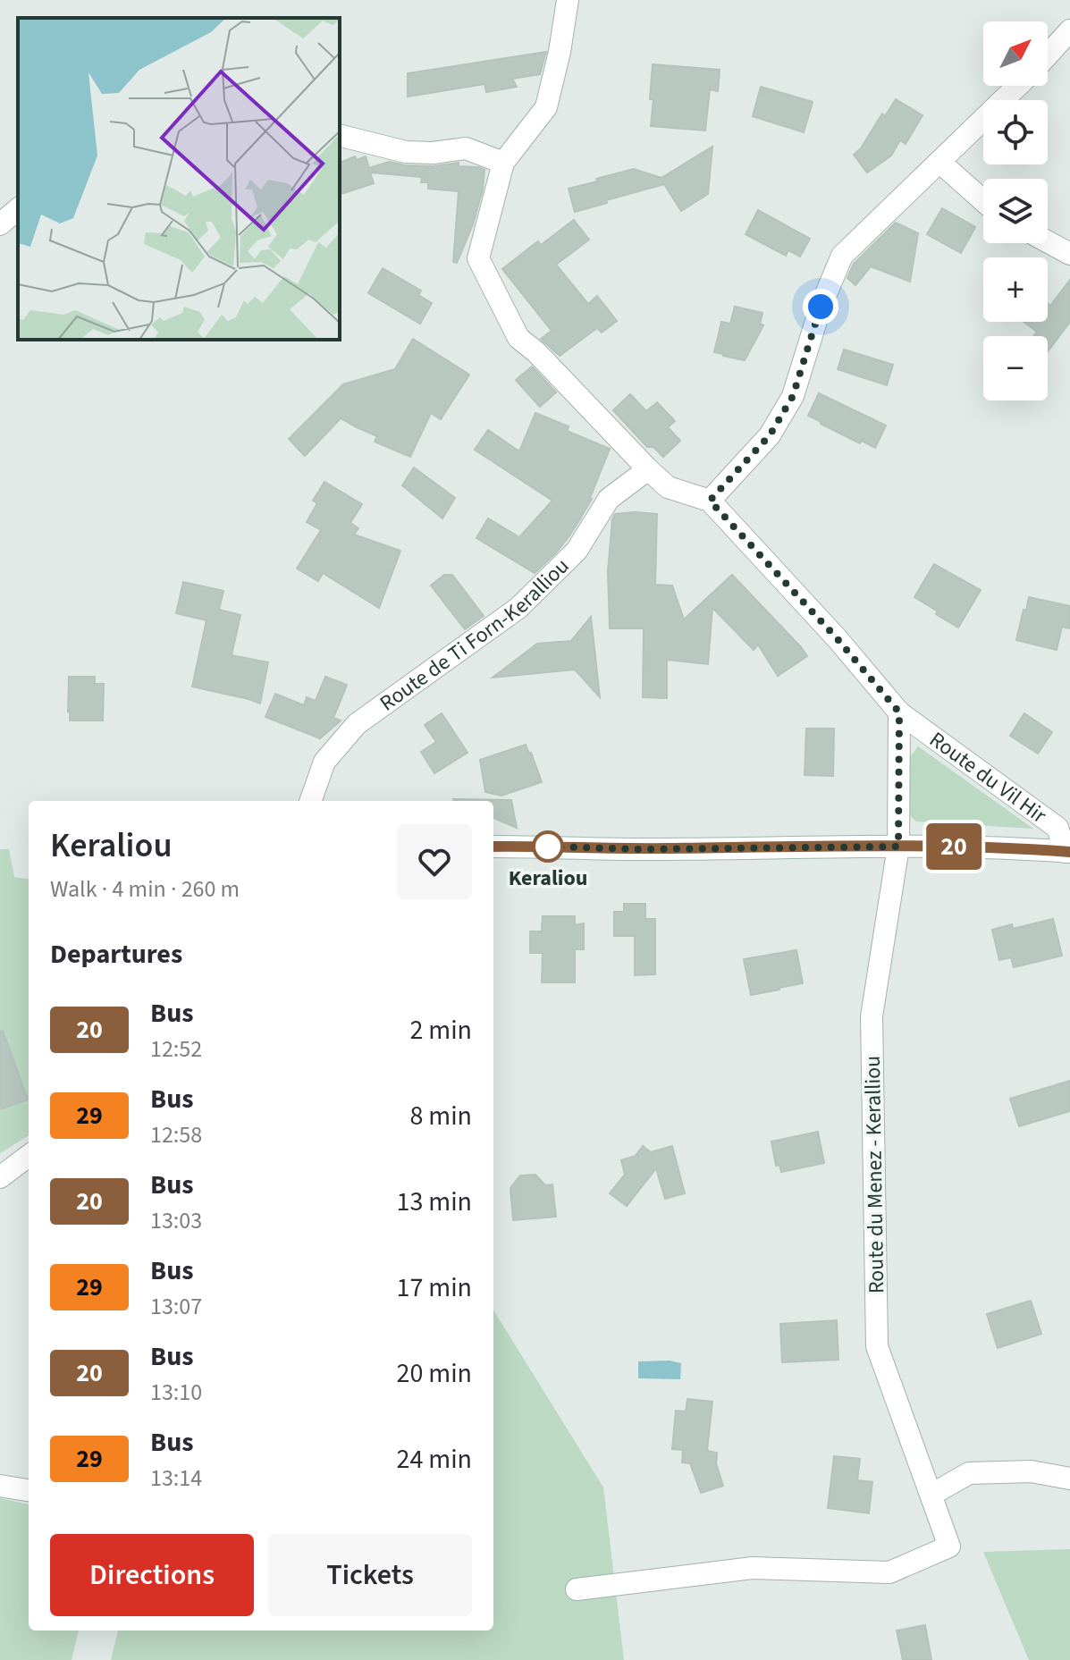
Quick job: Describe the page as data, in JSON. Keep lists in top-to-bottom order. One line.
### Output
{"streets":{"street":["Route de Ti Forn-Keralliou","Route du Vil Hir","Route du Menez - Keralliou"]},"crossings":[["Route du Vil Hir","Route du Menez - Keralliou"]],"places":["Keraliou"],"lines":["bus line 20"],"north":"top right","page":{"on_map":"20","map_buttons":["+","−"],"heading":[["Keraliou","Walk · 4 min · 260 m"],"Departures"],"list":[{"mark":"20","name":"Bus","note":"12:52","value":"2 min"},{"mark":"29","name":"Bus","note":"12:58","value":"8 min"},{"mark":"20","name":"Bus","note":"13:03","value":"13 min"},{"mark":"29","name":"Bus","note":"13:07","value":"17 min"},{"mark":"20","name":"Bus","note":"13:10","value":"20 min"},{"mark":"29","name":"Bus","note":"13:14","value":"24 min"}],"buttons":["Directions","Tickets"]}}
